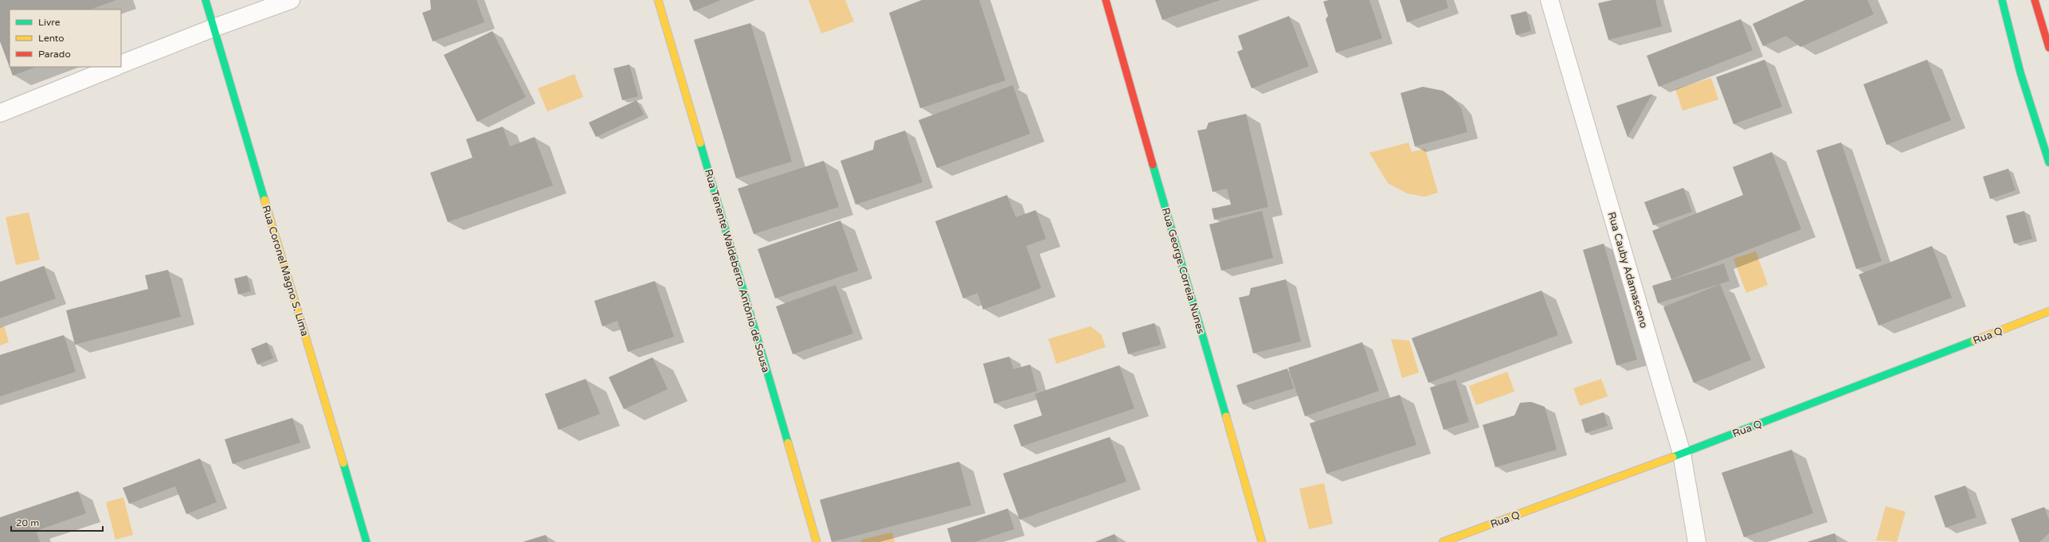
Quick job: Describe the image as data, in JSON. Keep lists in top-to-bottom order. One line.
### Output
{"streets":{"street":["Rua Cauby Adamasceno","Rua Coronel Magno S. Lima","Rua Tenente Waldeberto Antônio de Sousa","Rua George Correia Nunes","Rua Q"]},"crossings":[["Rua Cauby Adamasceno","Rua Q"]],"legend":["Livre","Lento","Parado"],"scale_bar":"20 m"}
